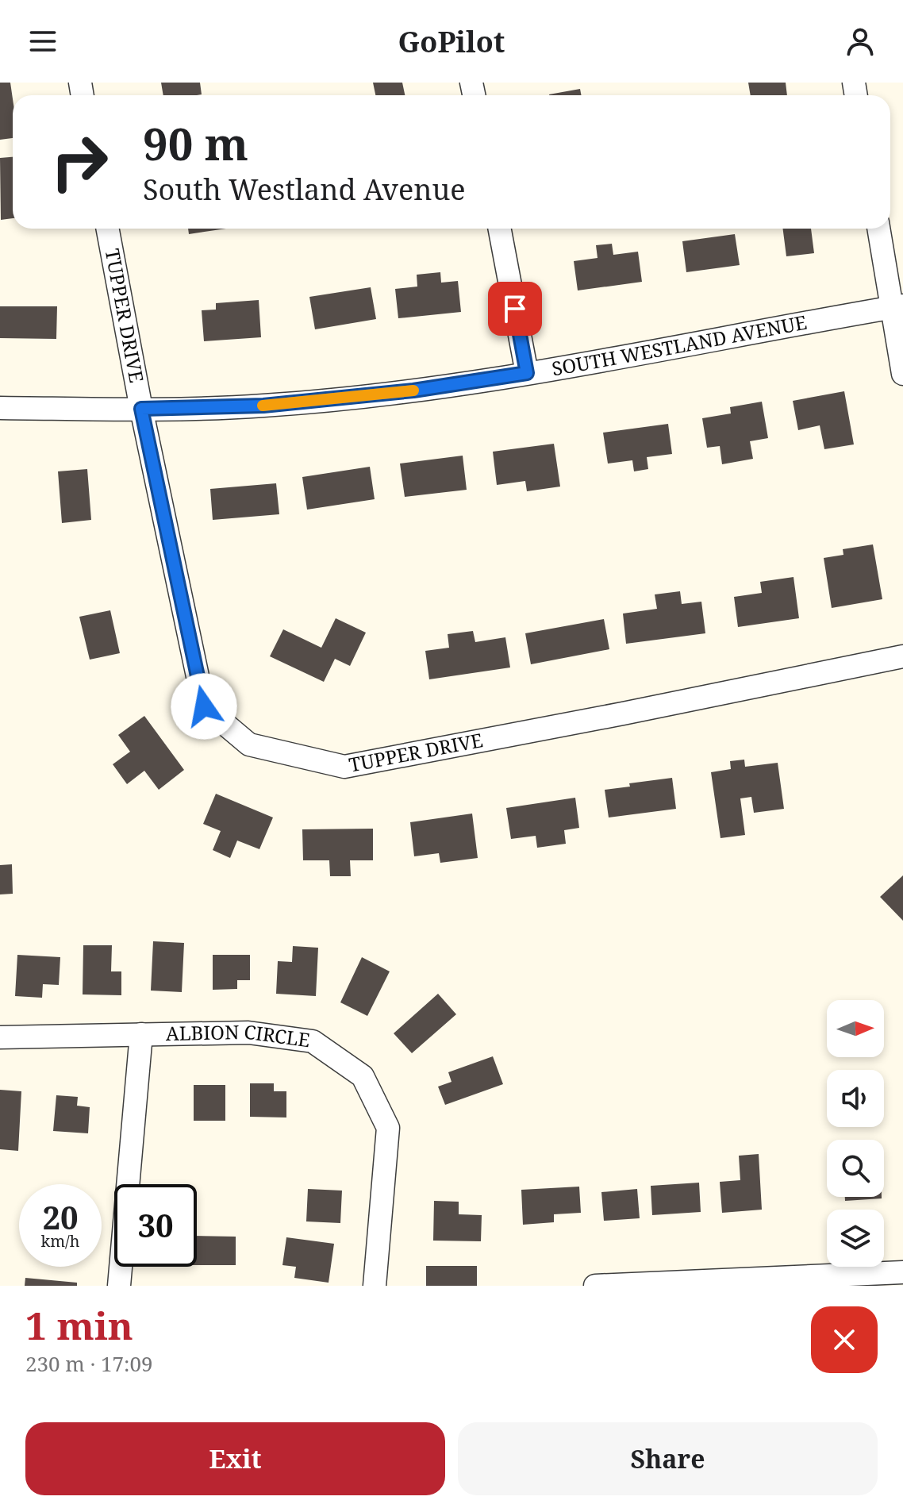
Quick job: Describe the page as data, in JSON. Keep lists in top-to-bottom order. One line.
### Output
{"streets":{"street":["TUPPER DRIVE","SOUTH WESTLAND AVENUE","ALBION CIRCLE"]},"crossings":[["TUPPER DRIVE","SOUTH WESTLAND AVENUE"]],"north":"right","page":{"header":"GoPilot","turn":["90 m","South Westland Avenue"],"speed":"20 km/h","limit":"30","heading":["1 min","230 m · 17:09"],"buttons":["Exit","Share"]}}
